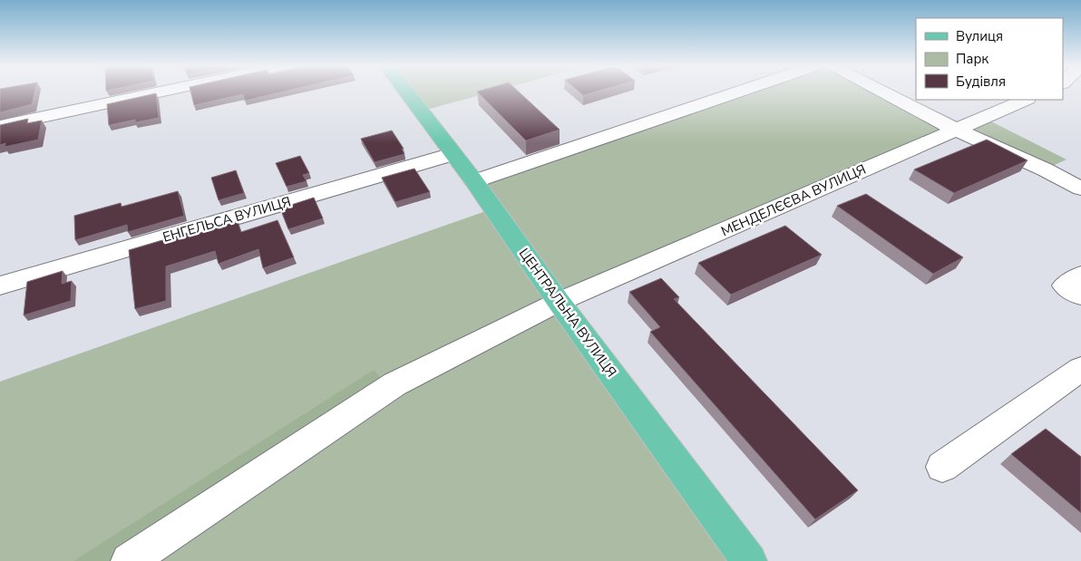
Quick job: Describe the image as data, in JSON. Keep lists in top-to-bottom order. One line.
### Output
{"streets":{"main road":["ЦЕНТРАЛЬНА ВУЛИЦЯ"],"street":["МЕНДЕЛЄЄВА ВУЛИЦЯ","ЕНГЕЛЬСА ВУЛИЦЯ"]},"crossings":[["МЕНДЕЛЄЄВА ВУЛИЦЯ","ЦЕНТРАЛЬНА ВУЛИЦЯ"],["ЕНГЕЛЬСА ВУЛИЦЯ","ЦЕНТРАЛЬНА ВУЛИЦЯ"]],"legend":["Вулиця","Парк","Будівля"]}
